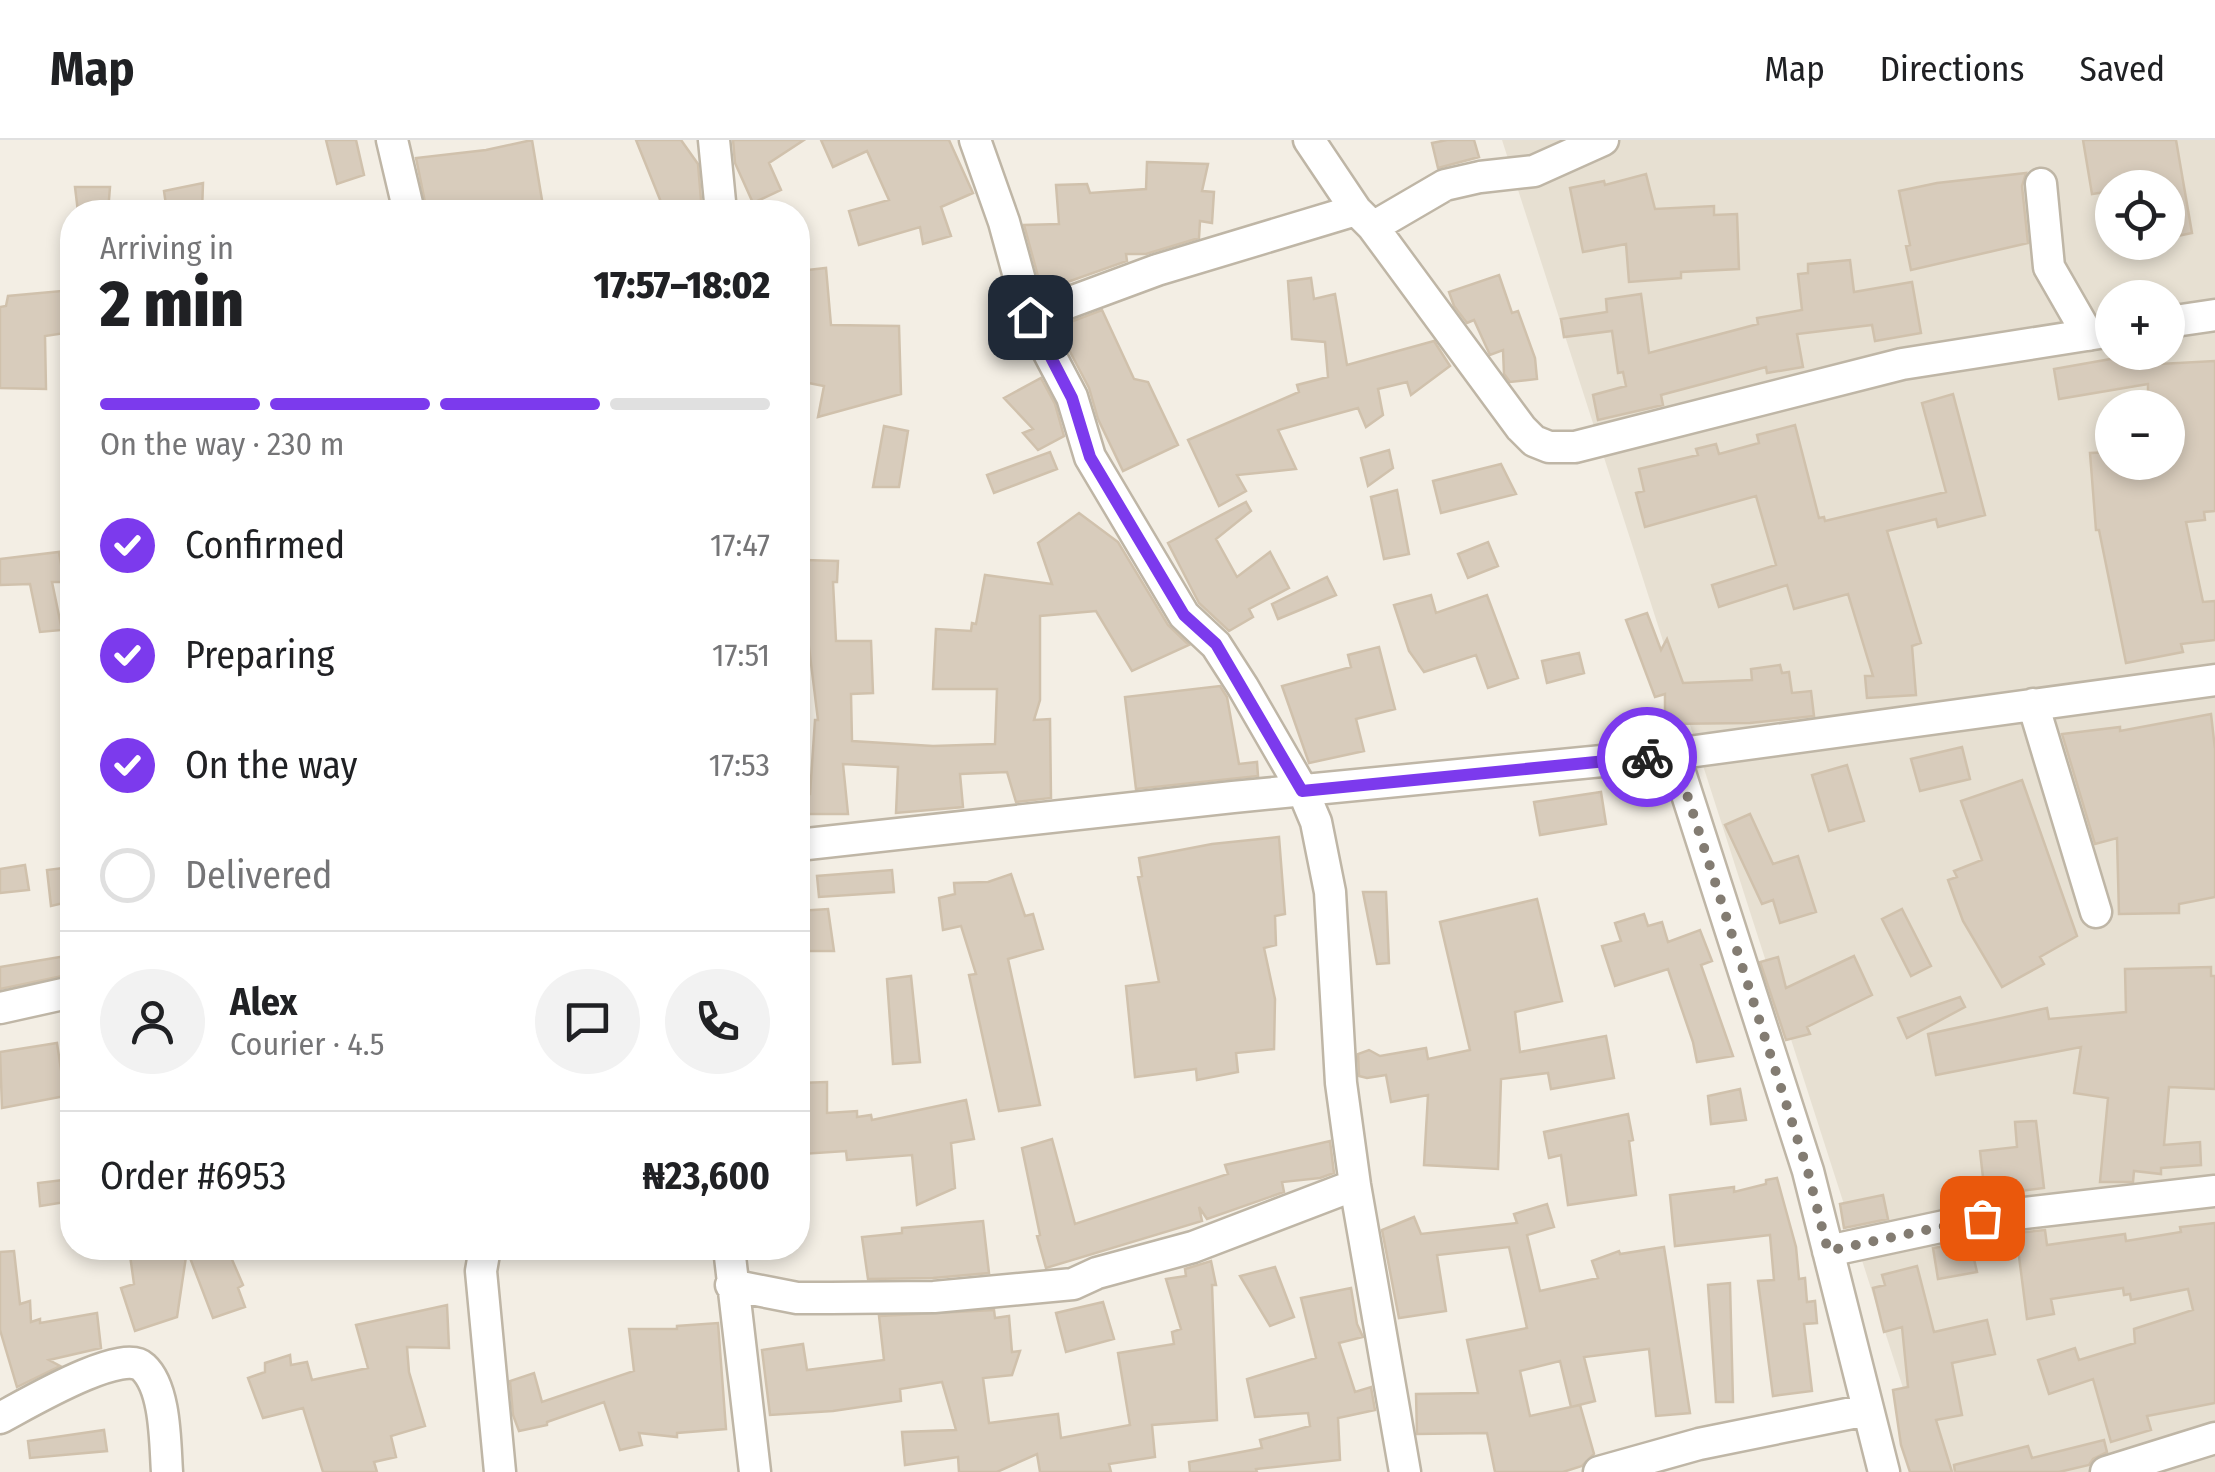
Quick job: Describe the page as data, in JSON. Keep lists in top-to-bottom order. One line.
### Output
{"page":{"header":"Map","nav":["Map","Directions","Saved"],"map_buttons":["+","−"],"heading":["2 min","Arriving in","17:57–18:02"],"panel":["Alex","Courier · 4.5","Order #6953","₦23,600"],"bar":"On the way · 230 m","list":[["Confirmed","17:47"],["Preparing","17:51"],["On the way","17:53"],"Delivered"]}}
